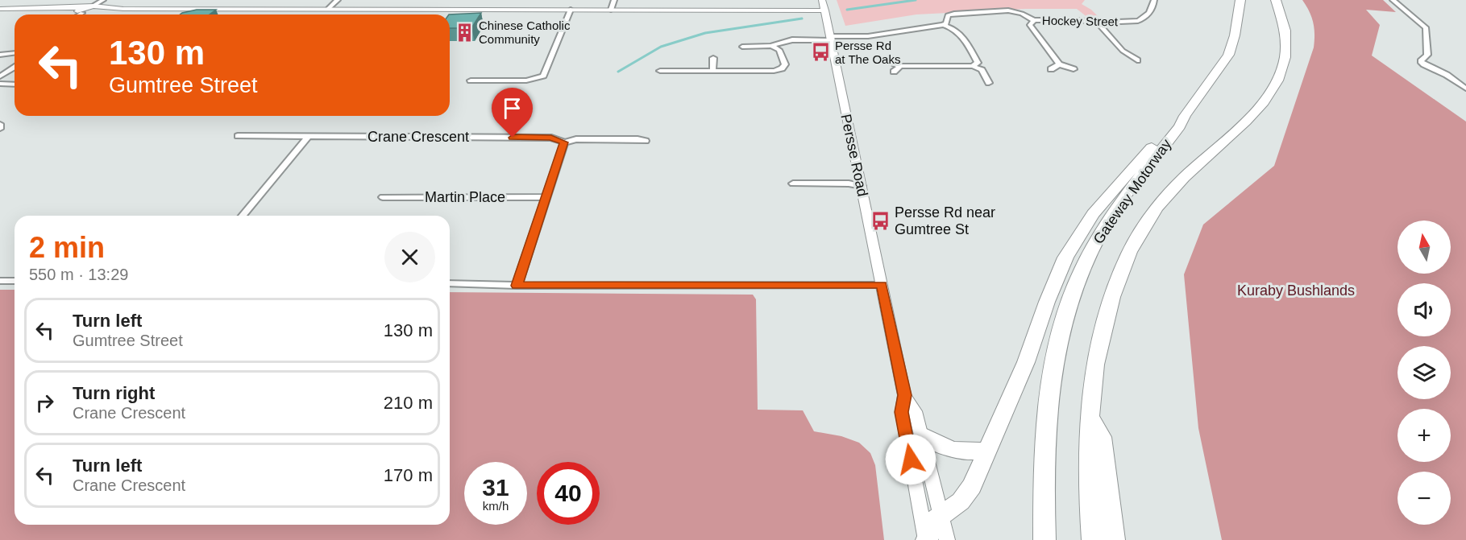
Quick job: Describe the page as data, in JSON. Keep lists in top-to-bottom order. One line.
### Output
{"streets":{"highway":["Gateway Motorway"],"street":["Hockey Street","Crane Crescent","Persse Road","Martin Place"]},"crossings":[["Hockey Street","Persse Road"]],"parks":["Kuraby Bushlands"],"places":{"building":["Chinese Catholic Community"],"bus stop":["Persse Rd at The Oaks","Persse Rd near Gumtree St"]},"north":"top","page":{"turn":["130 m","Gumtree Street"],"heading":["2 min","550 m · 13:29"],"map_buttons":["+","−"],"list":[{"name":"Turn left","note":"Gumtree Street","value":"130 m"},{"name":"Turn right","note":"Crane Crescent","value":"210 m"},{"name":"Turn left","note":"Crane Crescent","value":"170 m"}],"speed":"31 km/h","limit":"40"}}
